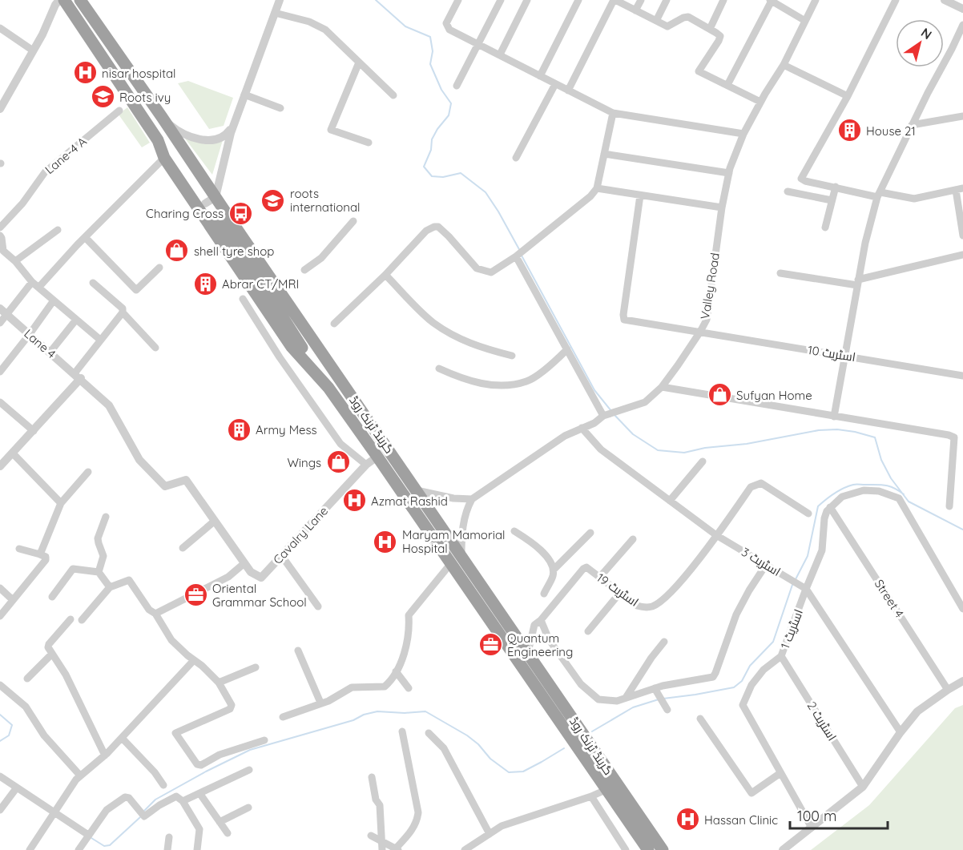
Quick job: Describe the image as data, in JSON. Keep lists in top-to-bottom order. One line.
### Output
{"streets":{"highway":["گرینڈ ٹرنک روڈ"],"street":["Lane-4 A","Valley Road","Lane 4","اسٹریٹ 10","Cavalry Lane","اسٹریٹ 3","اسٹریٹ 19","Street 4","اسٹریٹ 1","اسٹریٹ 2"]},"crossings":[["Valley Road","اسٹریٹ 10"],["Valley Road","اسٹریٹ 3"],["گرینڈ ٹرنک روڈ","Cavalry Lane"],["گرینڈ ٹرنک روڈ","اسٹریٹ 19"],["اسٹریٹ 3","اسٹریٹ 19"],["اسٹریٹ 3","اسٹریٹ 1"],["Street 4","اسٹریٹ 1"],["اسٹریٹ 1","اسٹریٹ 2"]],"places":{"hospital":["nisar hospital","Azmat Rashid","Maryam Mamorial Hospital","Hassan Clinic"],"school or university":["Roots ivy","roots international"],"building":["House 21","Abrar CT/MRI","Army Mess"],"bus stop":["Charing Cross"],"shop":["shell tyre shop","Sufyan Home","Wings"],"office":["Oriental Grammar School","Quantum Engineering"]},"scale_bar":"100 m","north":"top right"}
